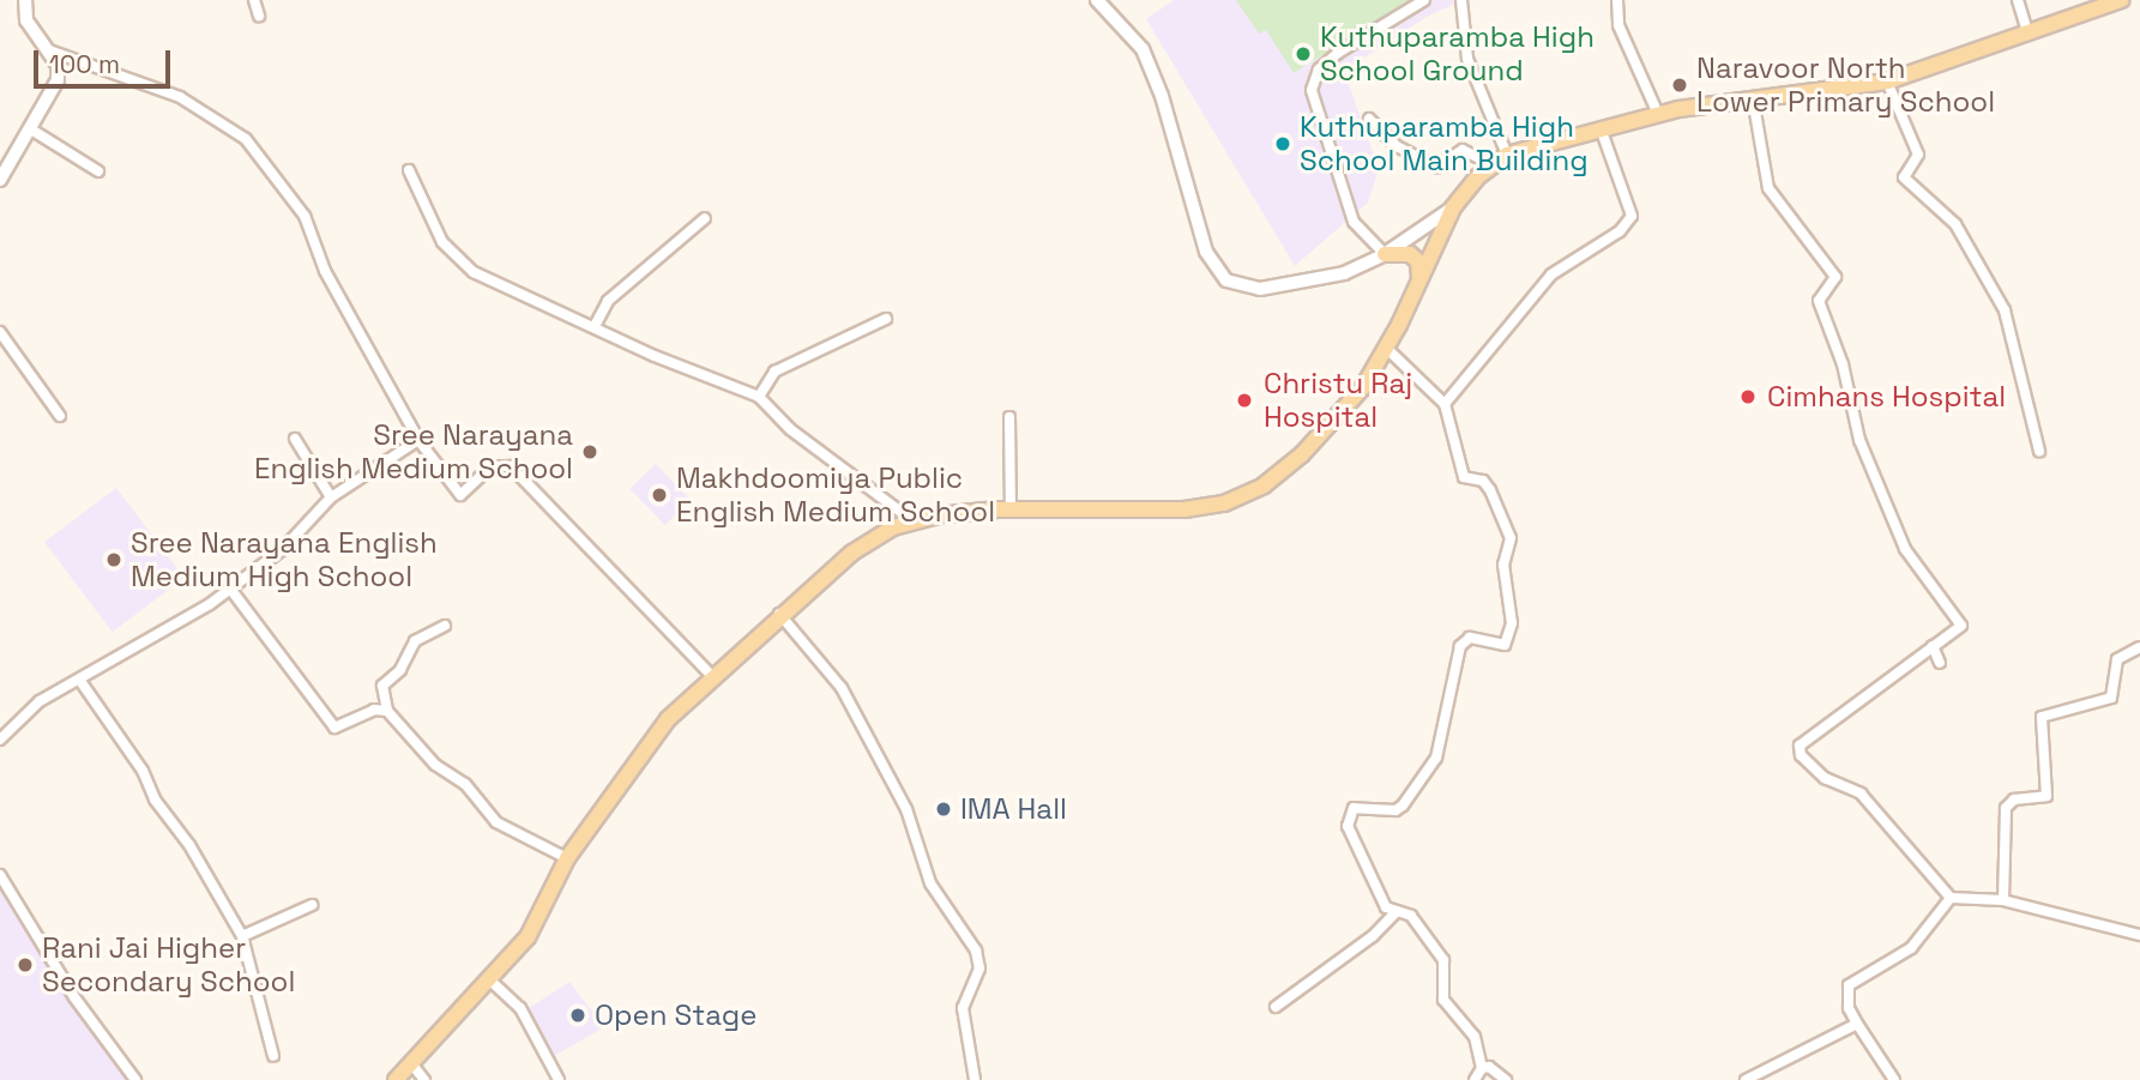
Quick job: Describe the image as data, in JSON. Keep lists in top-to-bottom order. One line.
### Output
{"places":["Kuthuparamba High School Ground","Naravoor North Lower Primary School","Kuthuparamba High School Main Building","Cimhans Hospital","Christu Raj Hospital","Sree Narayana English Medium School","Makhdoomiya Public English Medium School","Sree Narayana English Medium High School","IMA Hall","Rani Jai Higher Secondary School","Open Stage"],"scale_bar":"100 m"}
